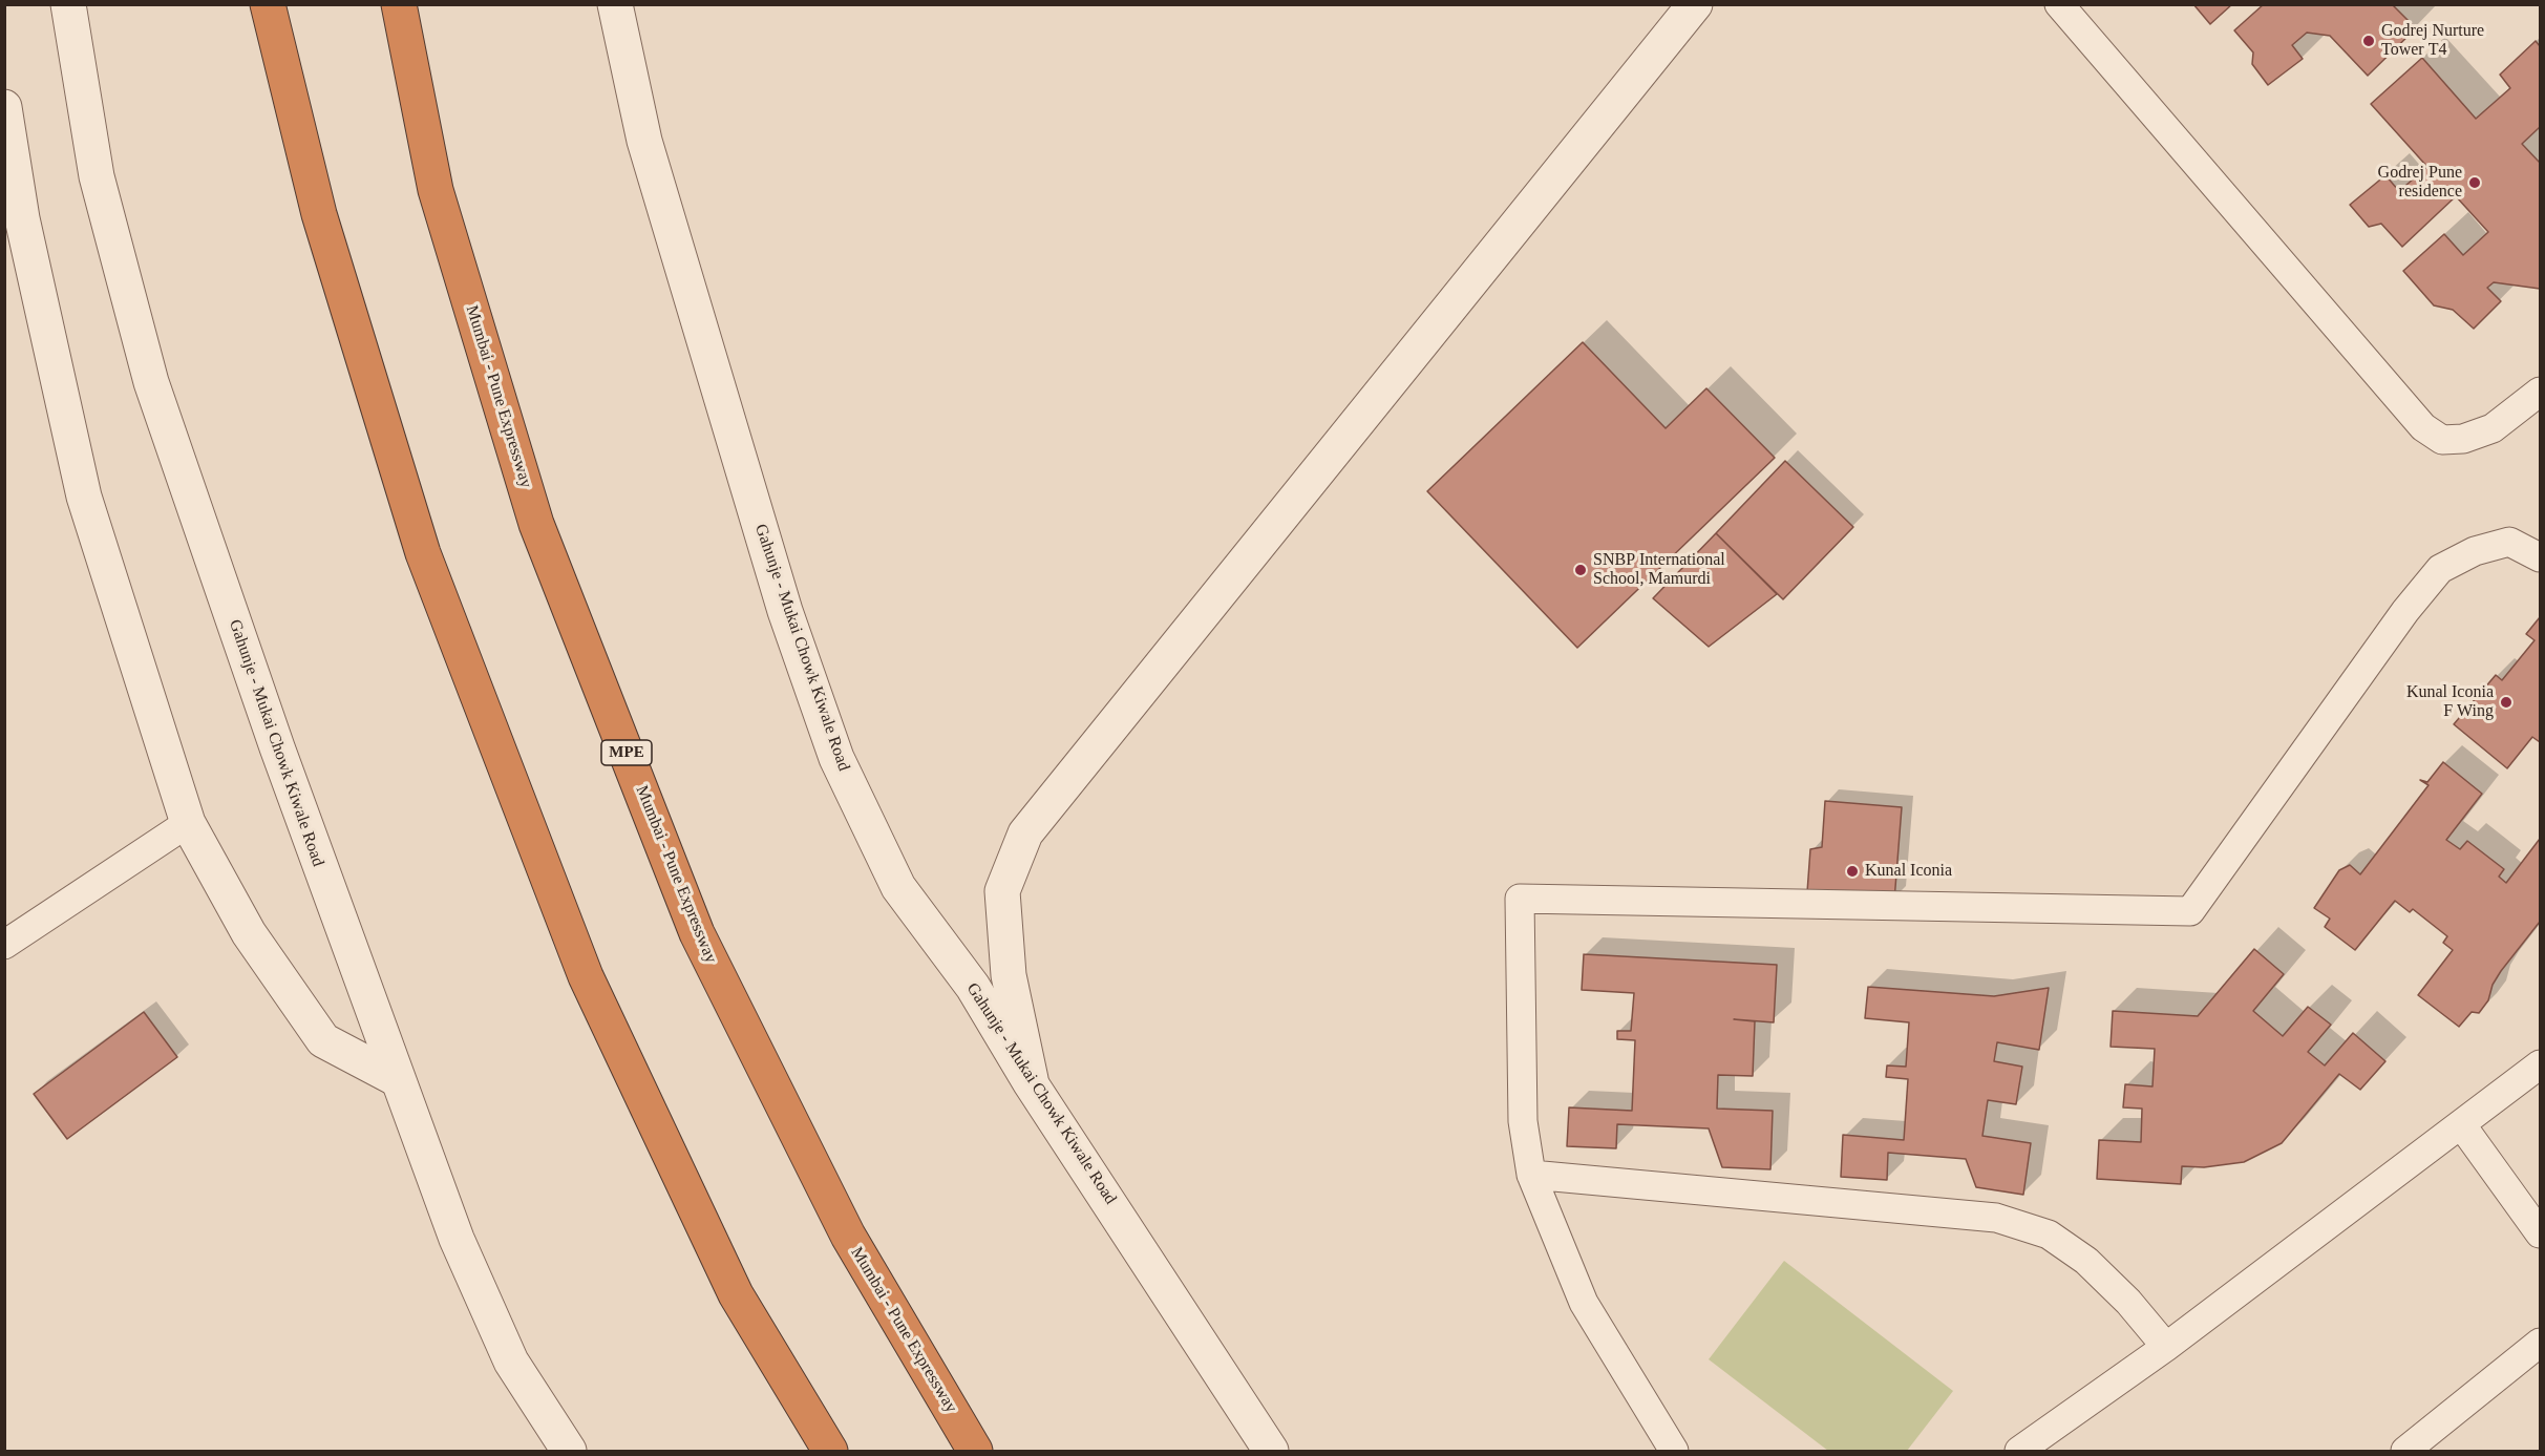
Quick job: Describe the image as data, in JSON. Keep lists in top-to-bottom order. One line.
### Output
{"streets":{"highway":["Mumbai - Pune Expressway","MPE"],"street":["Gahunje - Mukai Chowk Kiwale Road"]},"places":["Godrej Nurture Tower T4","Godrej Pune residence","SNBP International School, Mamurdi","Kunal Iconia F Wing","Kunal Iconia"]}
